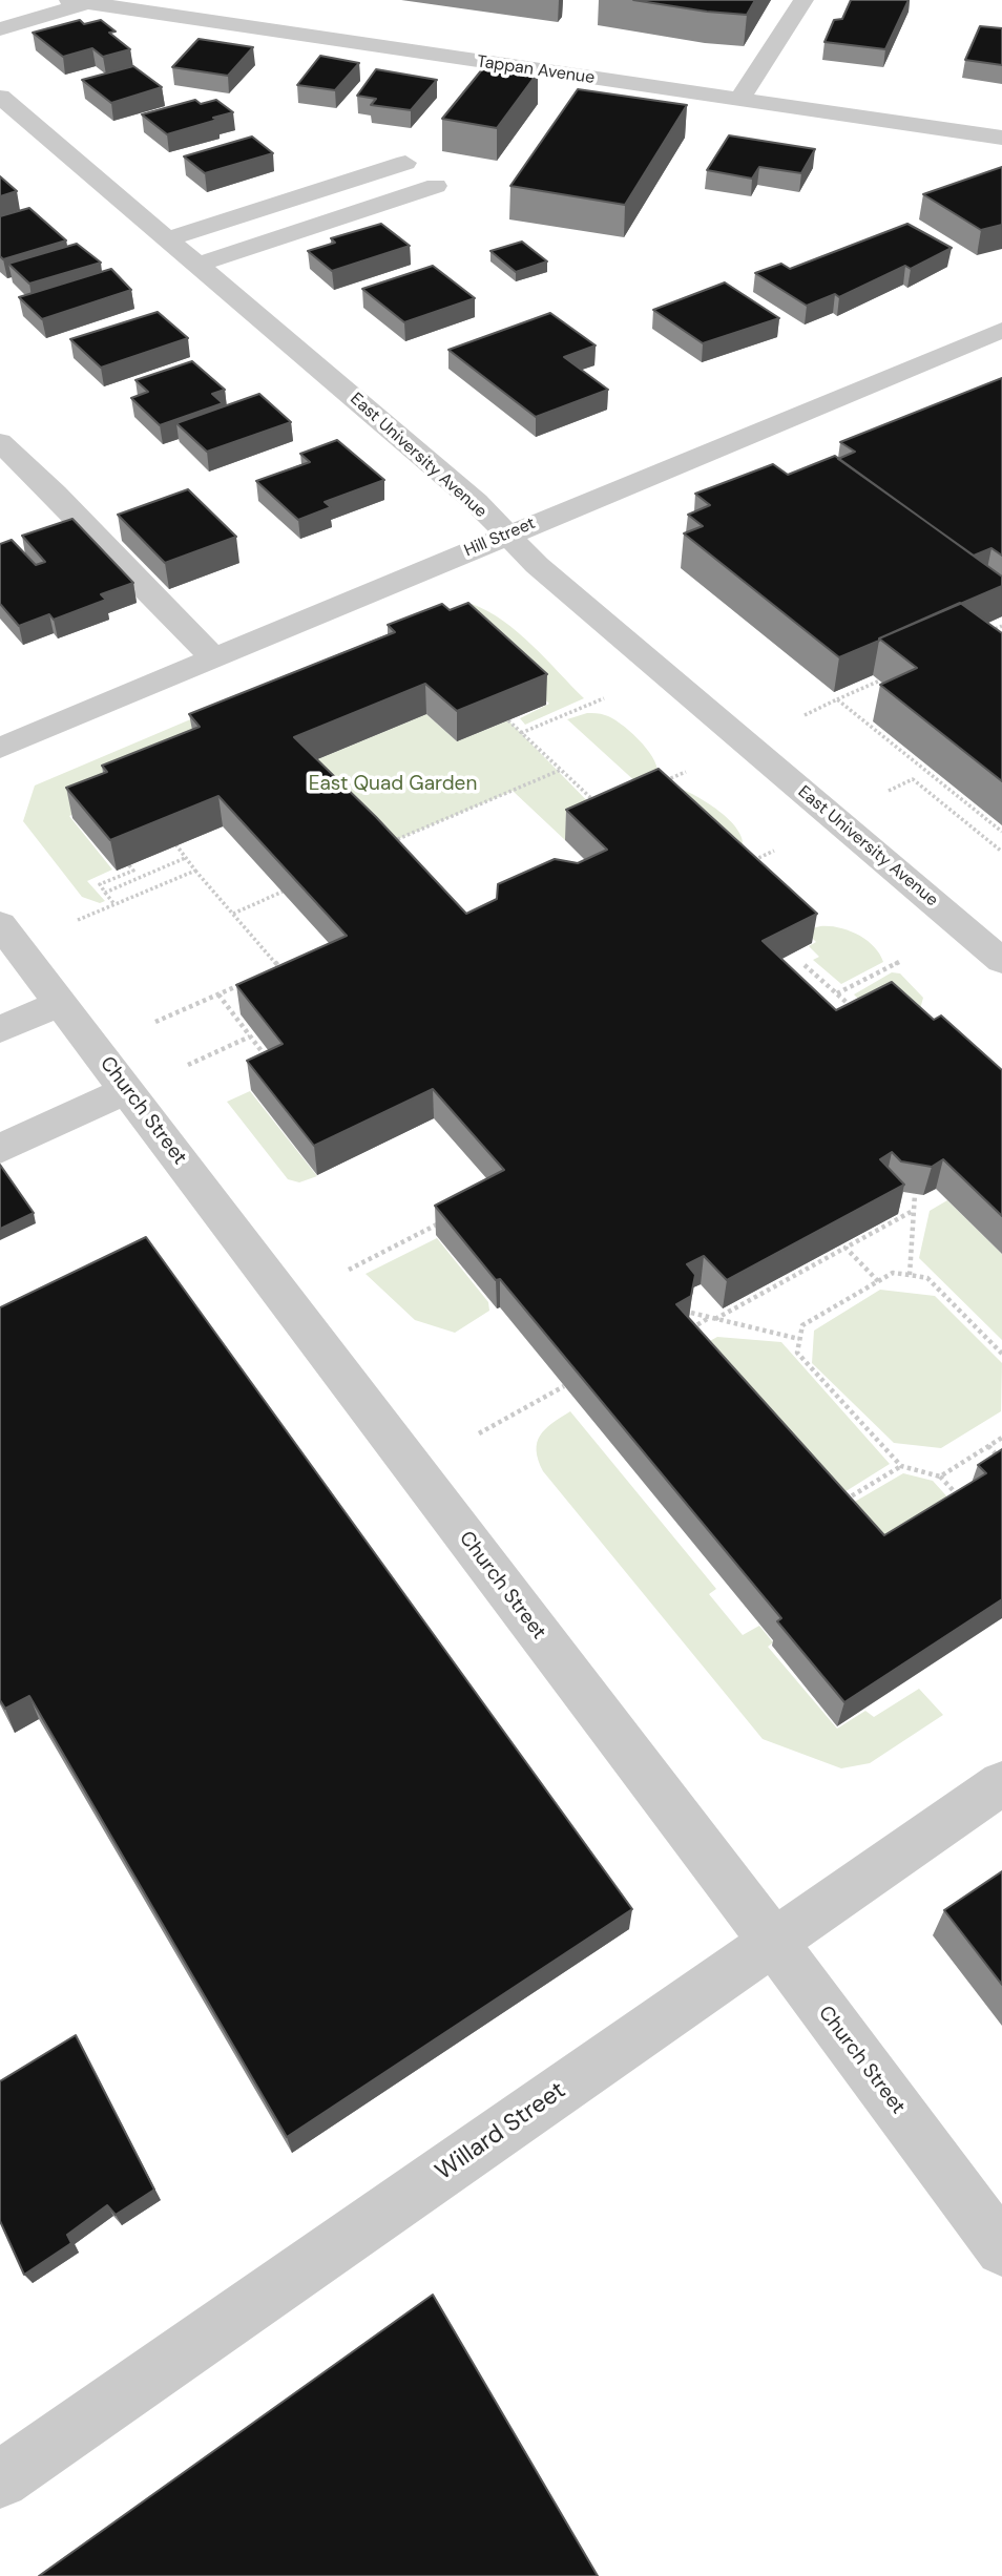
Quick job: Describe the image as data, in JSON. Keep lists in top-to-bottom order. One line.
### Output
{"streets":{"street":["Tappan Avenue","East University Avenue","Hill Street","Church Street","Willard Street"]},"crossings":[["East University Avenue","Hill Street"],["Church Street","Willard Street"]],"parks":["East Quad Garden"]}
